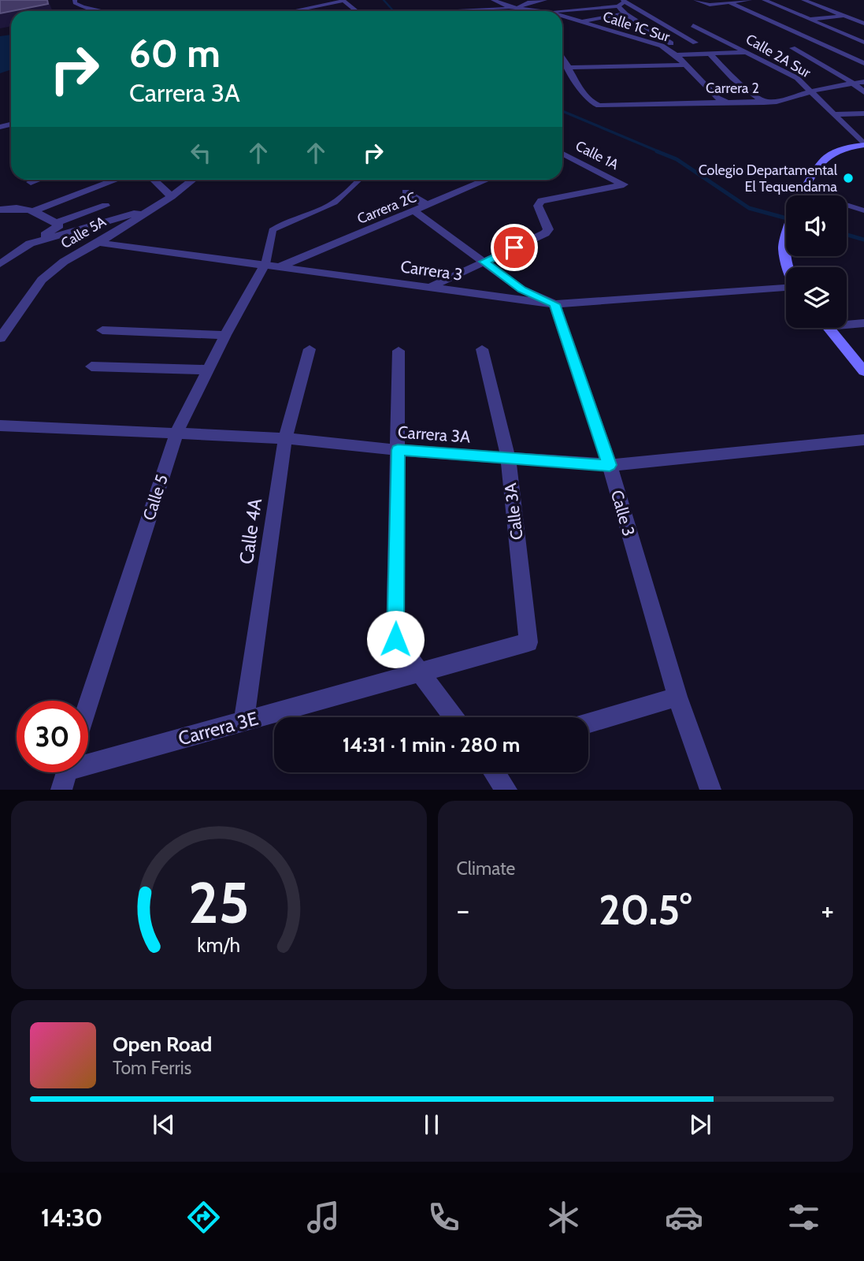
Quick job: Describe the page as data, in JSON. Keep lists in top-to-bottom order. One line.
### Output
{"streets":{"street":["Calle 1C Sur","Calle 2A Sur","Carrera 2","Calle 1A","Carrera 2C","Calle 5A","Carrera 3","Carrera 3A","Calle 5","Calle 3A","Calle 3","Calle 4A","Carrera 3E"]},"crossings":[["Calle 1C Sur","Carrera 2"],["Calle 2A Sur","Carrera 2"],["Carrera 2C","Carrera 3"],["Carrera 2C","Calle 5"],["Calle 5A","Carrera 3"],["Carrera 3","Calle 5"],["Carrera 3","Calle 3"],["Carrera 3A","Calle 5"],["Carrera 3A","Calle 3A"],["Carrera 3A","Calle 3"],["Carrera 3A","Calle 4A"],["Calle 3A","Carrera 3E"],["Calle 4A","Carrera 3E"]],"places":["Colegio Departamental El Tequendama"],"page":{"turn":["60 m","Carrera 3A"],"limit":"30","trip":"14:31 · 1 min · 280 m","tile":"Climate","heat":["−","20.5°","+"],"song":["Open Road","Tom Ferris"],"tabs":"14:30","gauge":["25","km/h"]}}
